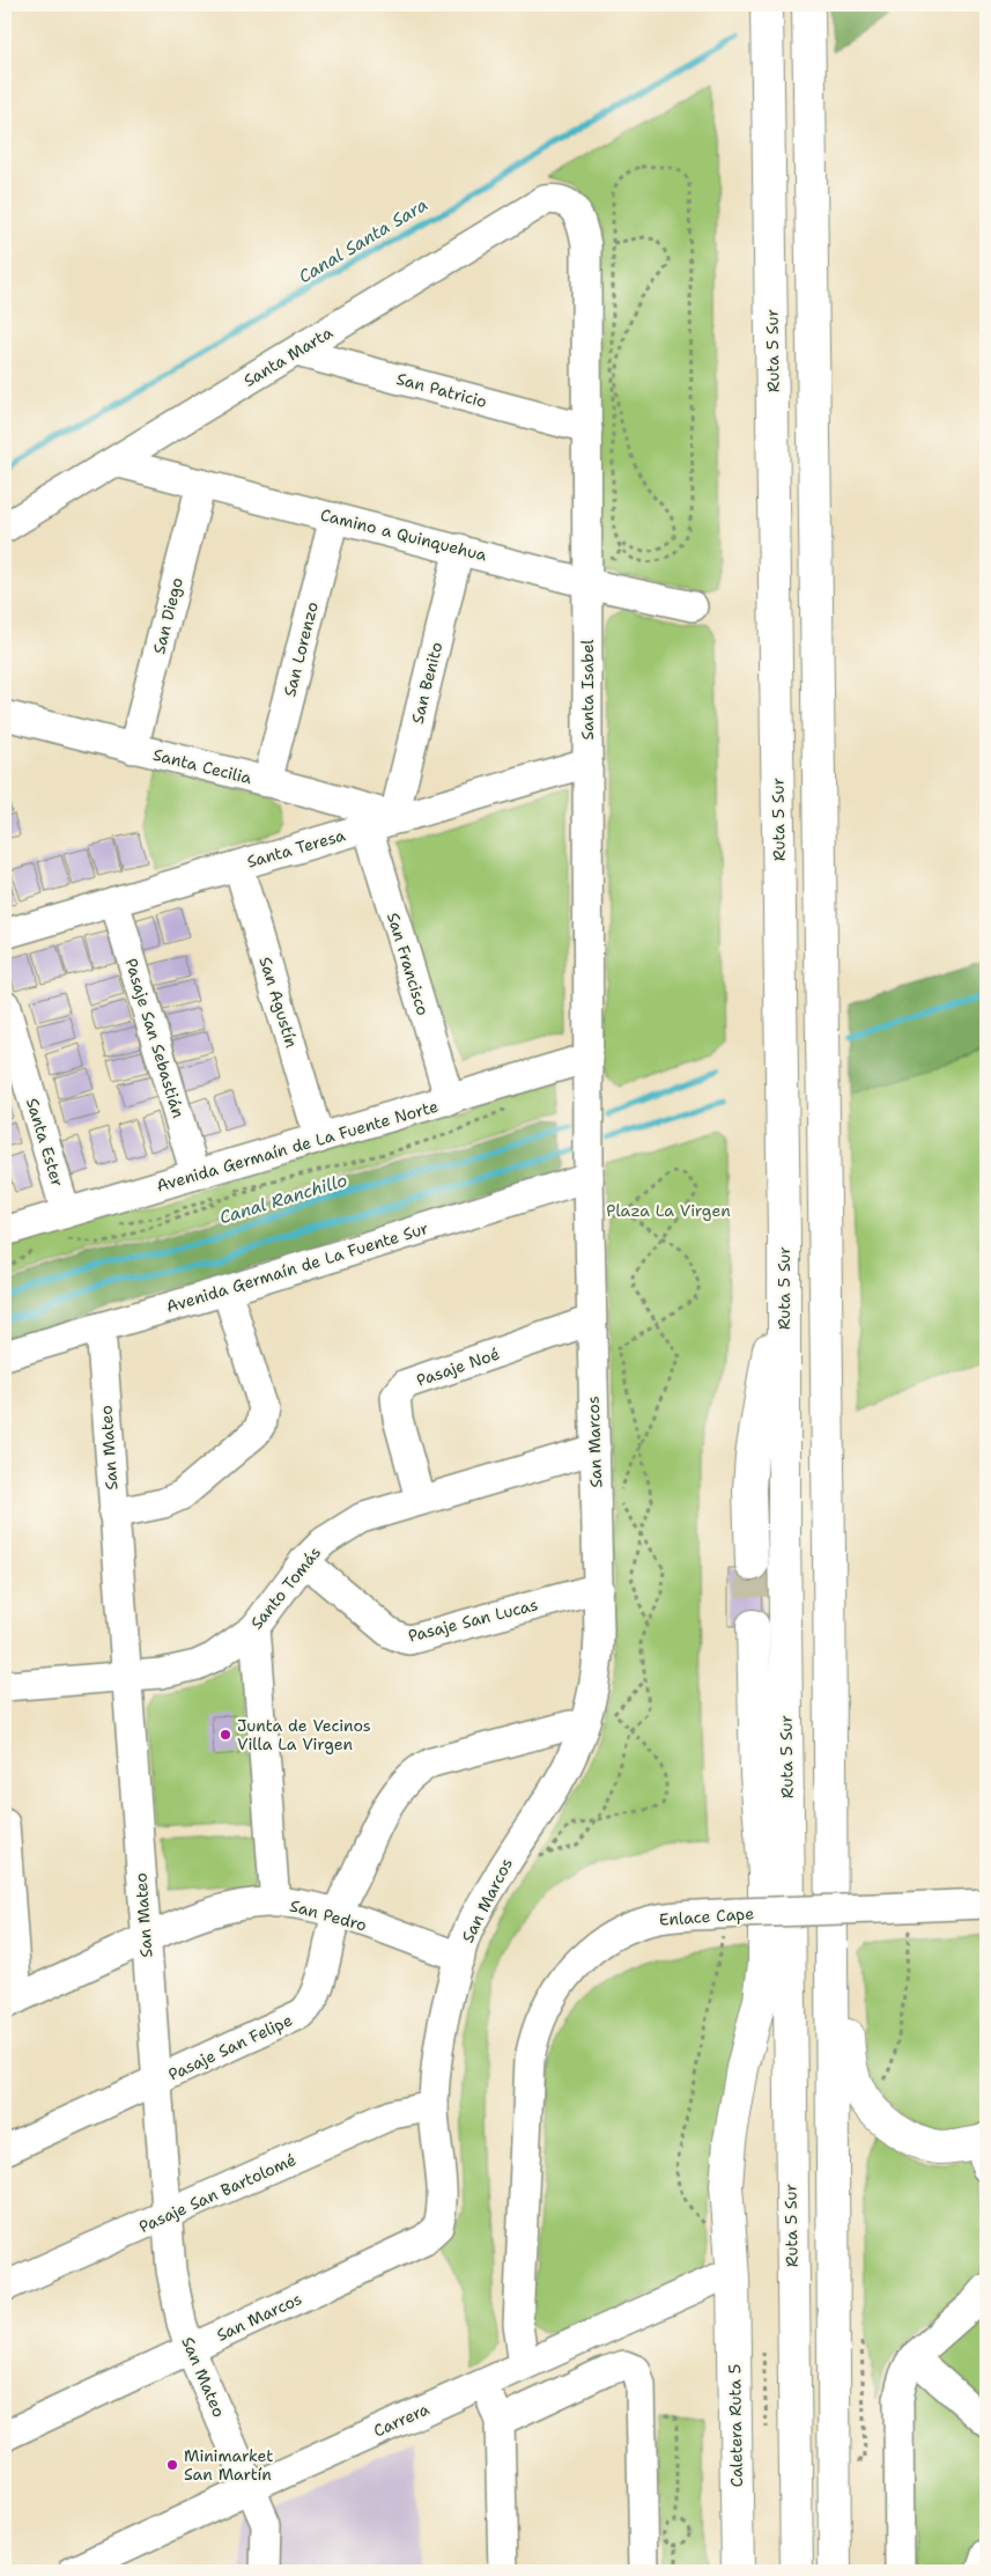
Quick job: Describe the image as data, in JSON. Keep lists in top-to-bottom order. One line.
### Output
{"streets":{"main road":["Ruta 5 Sur","Caletera Ruta 5"],"street":["Santa Marta","San Patricio","Camino a Quinquehua","San Diego","San Lorenzo","San Benito","Santa Isabel","Santa Cecilia","Santa Teresa","San Francisco","San Agustín","Pasaje San Sebastián","Santa Ester","Avenida Germaín de La Fuente Norte","Avenida Germaín de La Fuente Sur","Pasaje Noé","San Marcos","San Mateo","Santo Tomás","Pasaje San Lucas","San Pedro","Enlace Cape","Pasaje San Felipe","Pasaje San Bartolomé","Carrera"]},"crossings":[["Santa Marta","San Patricio"],["Santa Marta","Camino a Quinquehua"],["Santa Marta","Santa Isabel"],["San Patricio","Santa Isabel"],["Camino a Quinquehua","San Diego"],["Camino a Quinquehua","San Lorenzo"],["Camino a Quinquehua","San Benito"],["Camino a Quinquehua","Santa Isabel"],["San Diego","Santa Cecilia"],["San Lorenzo","Santa Cecilia"],["San Benito","Santa Cecilia"],["San Benito","Santa Teresa"],["Santa Isabel","Santa Teresa"],["Santa Isabel","Avenida Germaín de La Fuente Norte"],["Santa Isabel","Avenida Germaín de La Fuente Sur"],["Santa Isabel","San Marcos"],["Santa Cecilia","Santa Teresa"],["Santa Teresa","San Francisco"],["Santa Teresa","San Agustín"],["Santa Teresa","Pasaje San Sebastián"],["San Francisco","Avenida Germaín de La Fuente Norte"],["San Agustín","Avenida Germaín de La Fuente Norte"],["Pasaje San Sebastián","Avenida Germaín de La Fuente Norte"],["Santa Ester","Avenida Germaín de La Fuente Norte"],["Avenida Germaín de La Fuente Sur","San Marcos"],["Avenida Germaín de La Fuente Sur","San Mateo"],["Pasaje Noé","San Marcos"],["Pasaje Noé","Santo Tomás"],["San Marcos","San Mateo"],["San Marcos","Santo Tomás"],["San Marcos","Pasaje San Lucas"],["San Marcos","San Pedro"],["San Marcos","Pasaje San Felipe"],["San Marcos","Pasaje San Bartolomé"],["San Mateo","Santo Tomás"],["San Mateo","San Pedro"],["San Mateo","Pasaje San Felipe"],["San Mateo","Pasaje San Bartolomé"],["San Mateo","Carrera"],["Santo Tomás","Pasaje San Lucas"],["San Pedro","Pasaje San Felipe"],["Enlace Cape","Carrera"],["Carrera","Caletera Ruta 5"]],"water":["Canal Santa Sara","Canal Ranchillo"],"parks":["Plaza La Virgen"],"places":["Junta de Vecinos Villa La Virgen","Minimarket San Martín"]}
